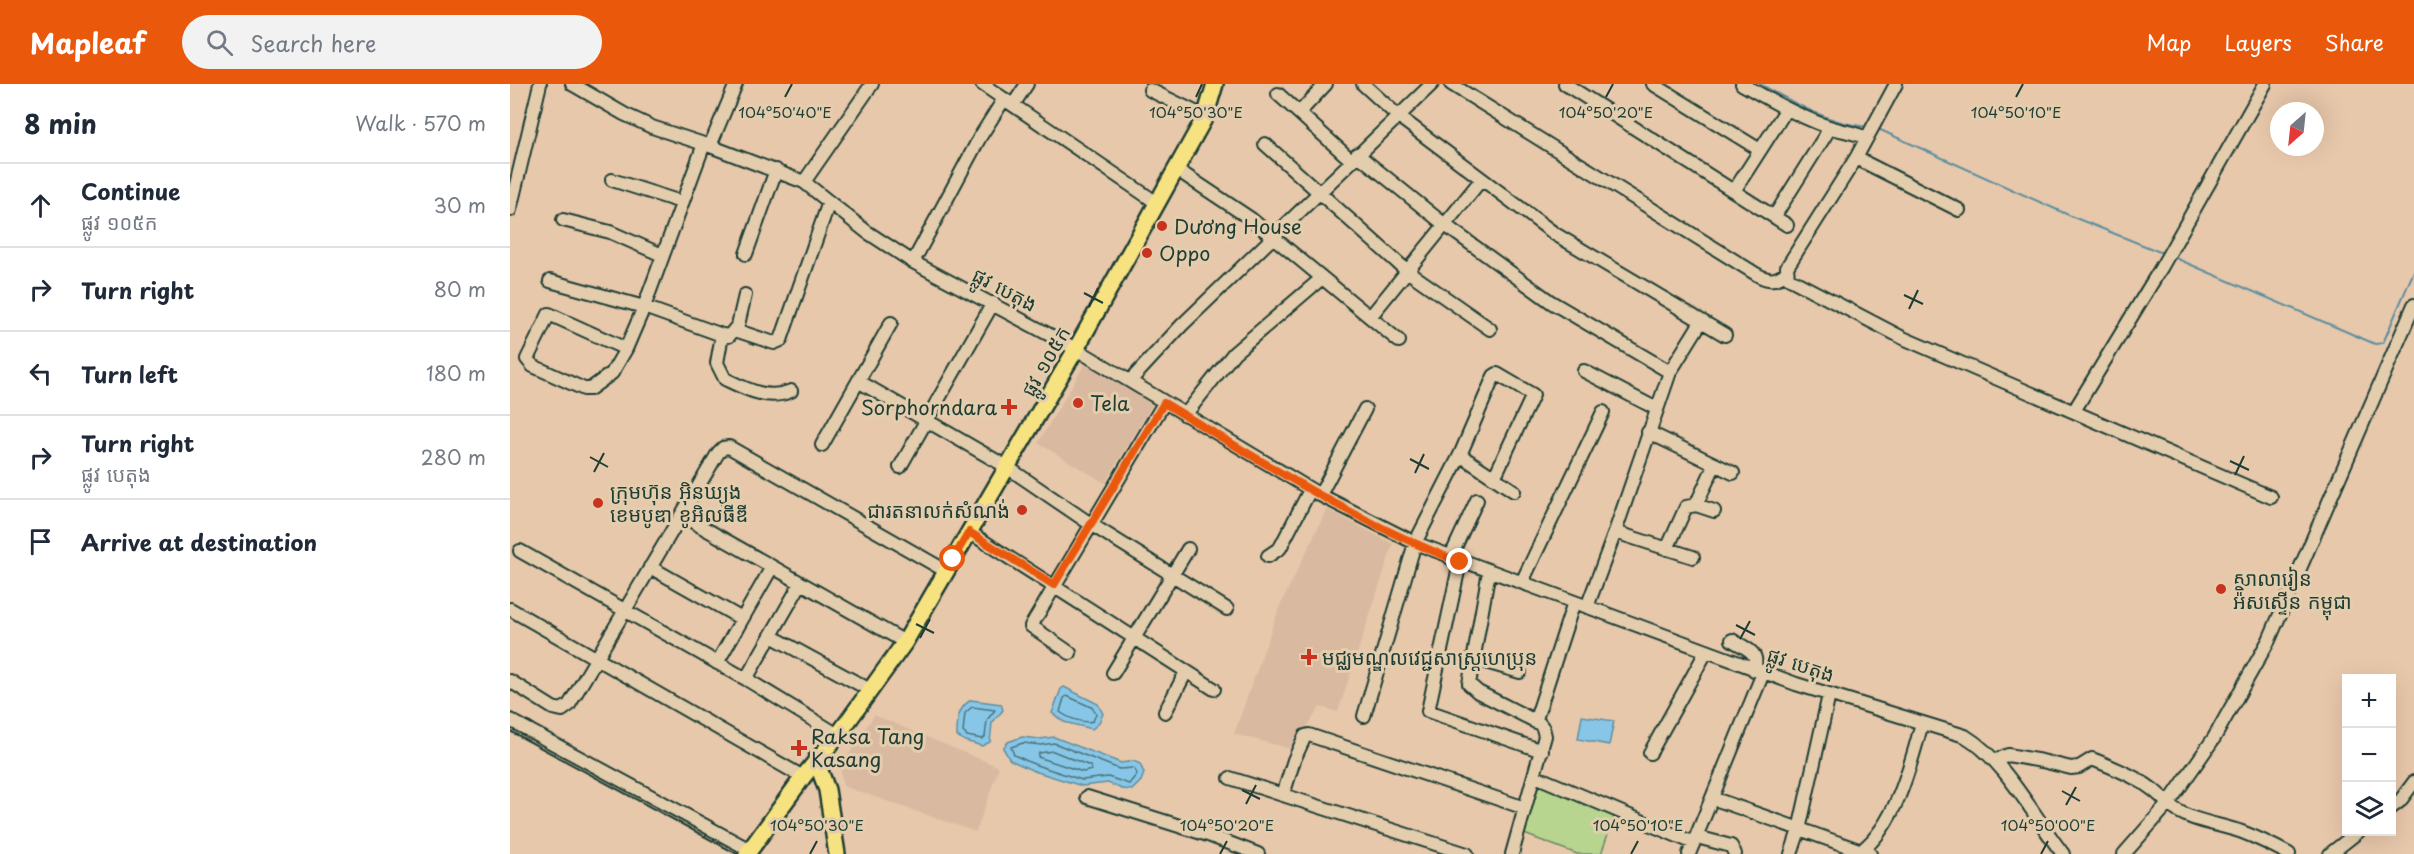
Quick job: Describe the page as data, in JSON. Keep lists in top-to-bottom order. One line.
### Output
{"streets":{"main road":["ផ្លូវ ១០៥ក"],"street":["ផ្លូវ បេតុង"]},"crossings":[["ផ្លូវ បេតុង","ផ្លូវ ១០៥ក"]],"places":{"other":["Dương House","Oppo","Tela","ក្រុមហ៊ុន អ៊ិនឃ្យុង ខេមបូឌា ខូអិលធីឌី","ជារតនាលក់សំណង់","សាលារៀន អ៉ិសស្ទើន កម្ពុជា"],"health":["Sorphorndara","មជ្ឈមណ្ឌលវេជ្ជសាស្ត្រហេប្រុន","Raksa Tang Kasang"]},"north":"bottom left","page":{"header":"Mapleaf","search":"Search here","nav":["Map","Layers","Share"],"heading":["8 min","Walk · 570 m"],"list":[["Continue","ផ្លូវ ១០៥ក","30 m"],["Turn right","80 m"],["Turn left","180 m"],["Turn right","ផ្លូវ បេតុង","280 m"],"Arrive at destination"],"map_buttons":["+","−"]},"coordinates":["104°50'40\"E","104°50'30\"E","104°50'20\"E","104°50'10\"E","104°50'00\"E"]}
